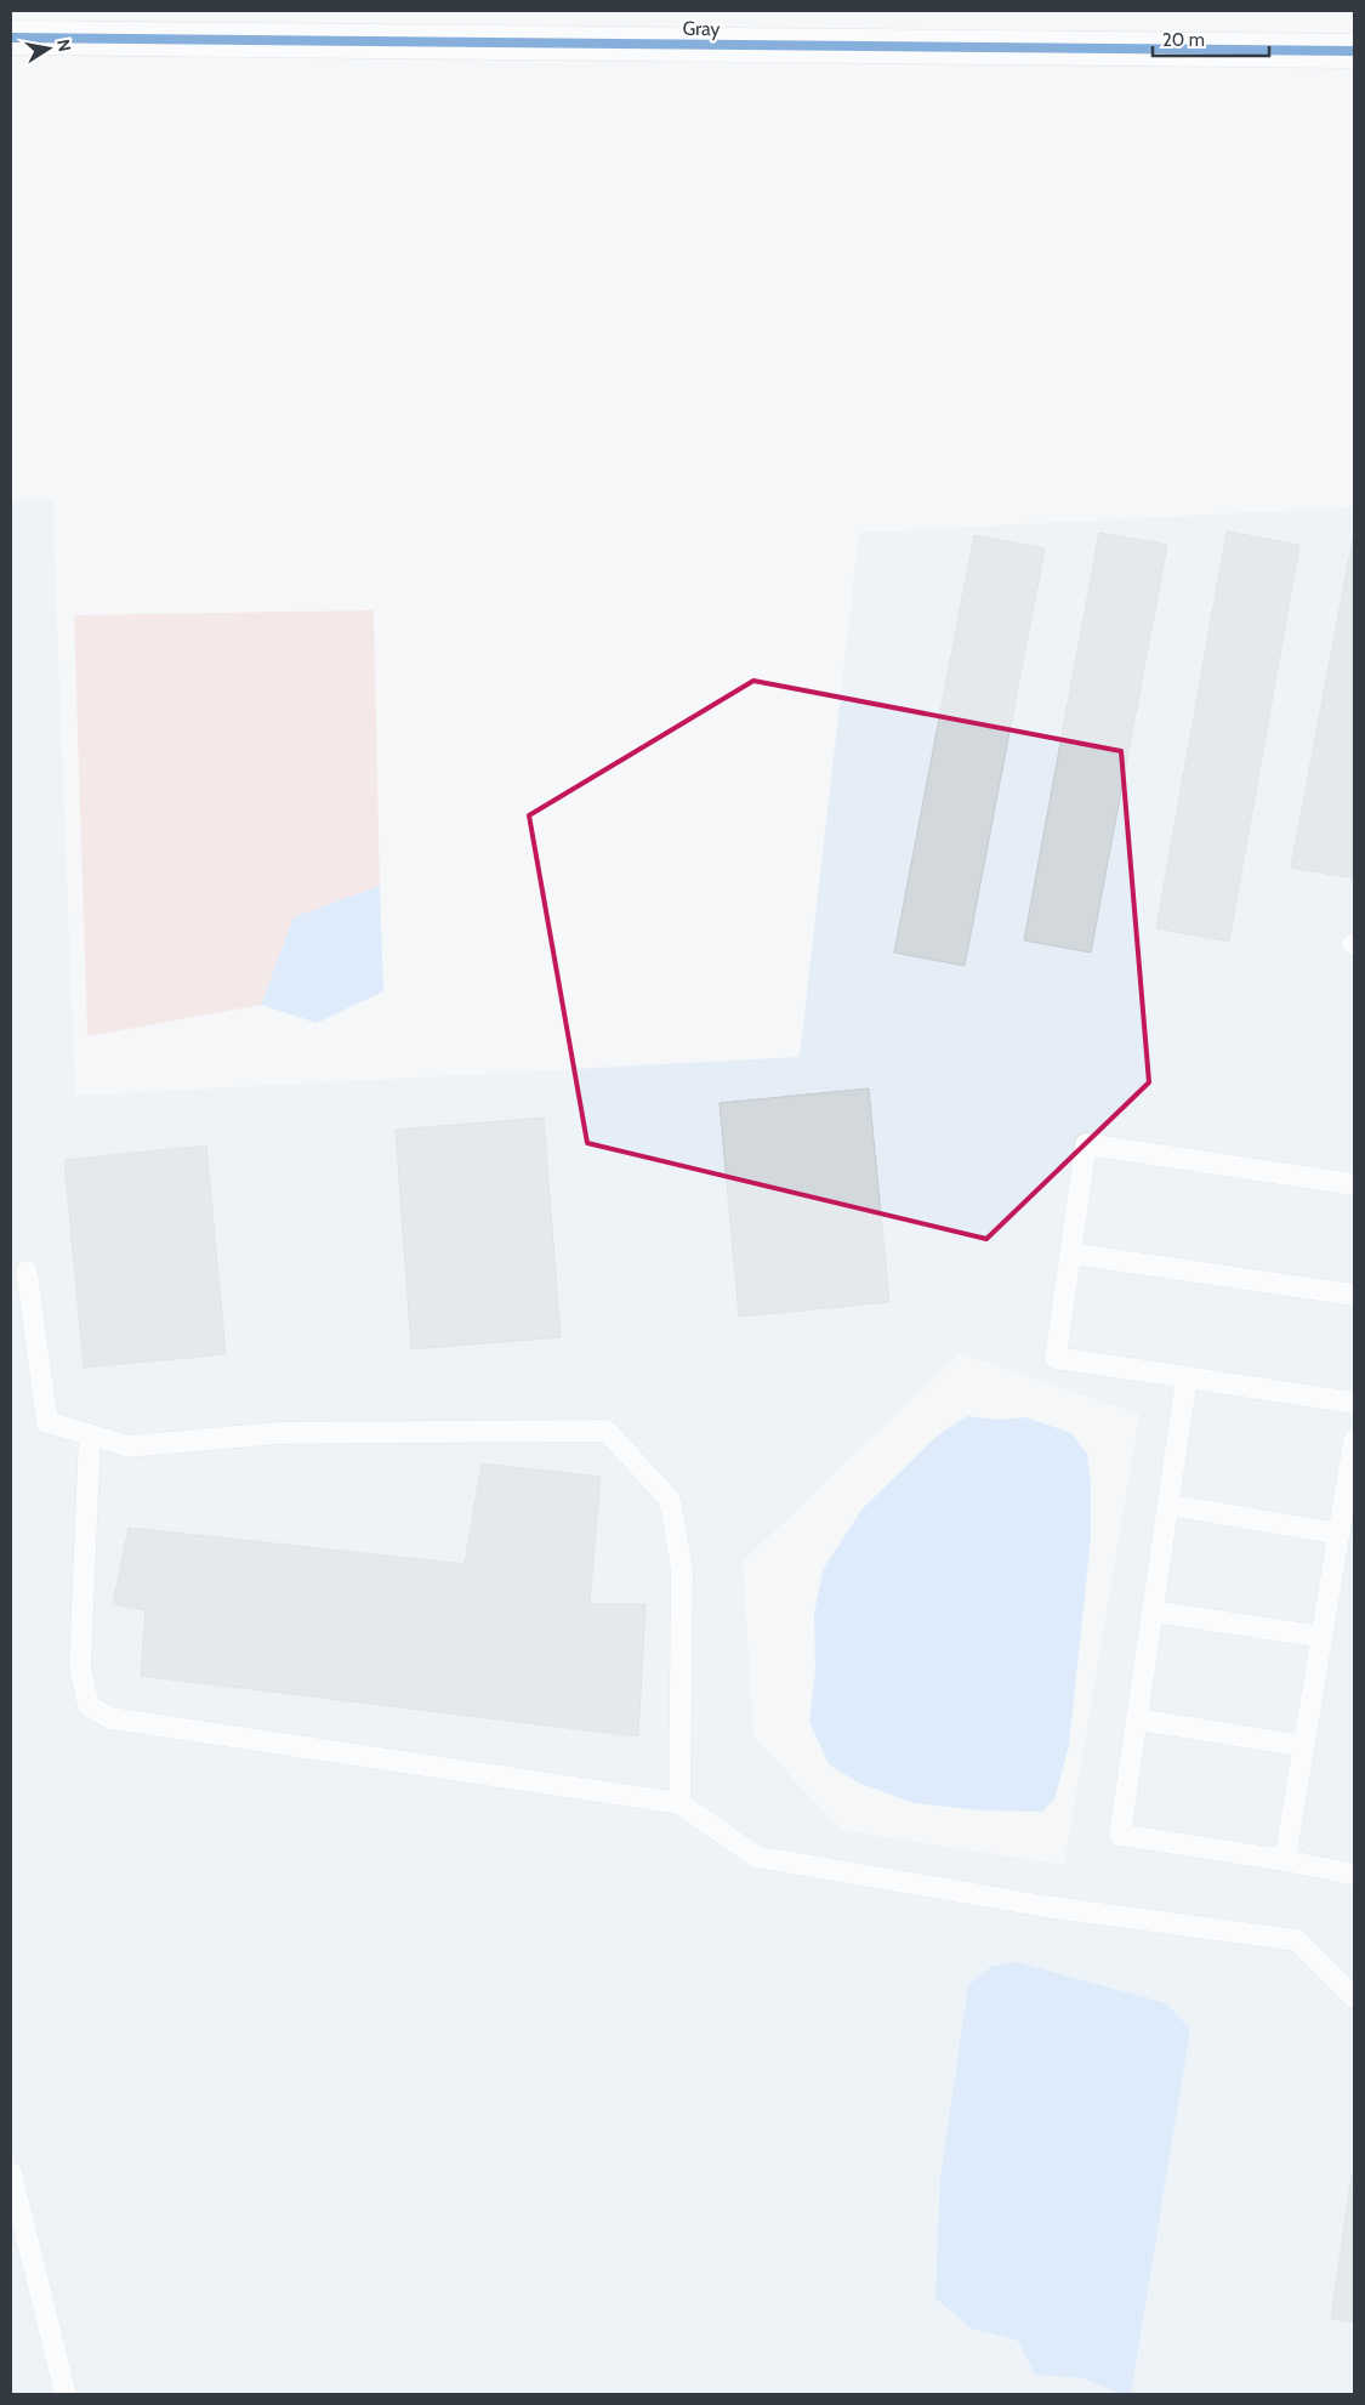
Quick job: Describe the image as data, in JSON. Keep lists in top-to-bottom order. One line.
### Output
{"streets":{"street":["Gray"]},"scale_bar":"20 m","north":"right"}
